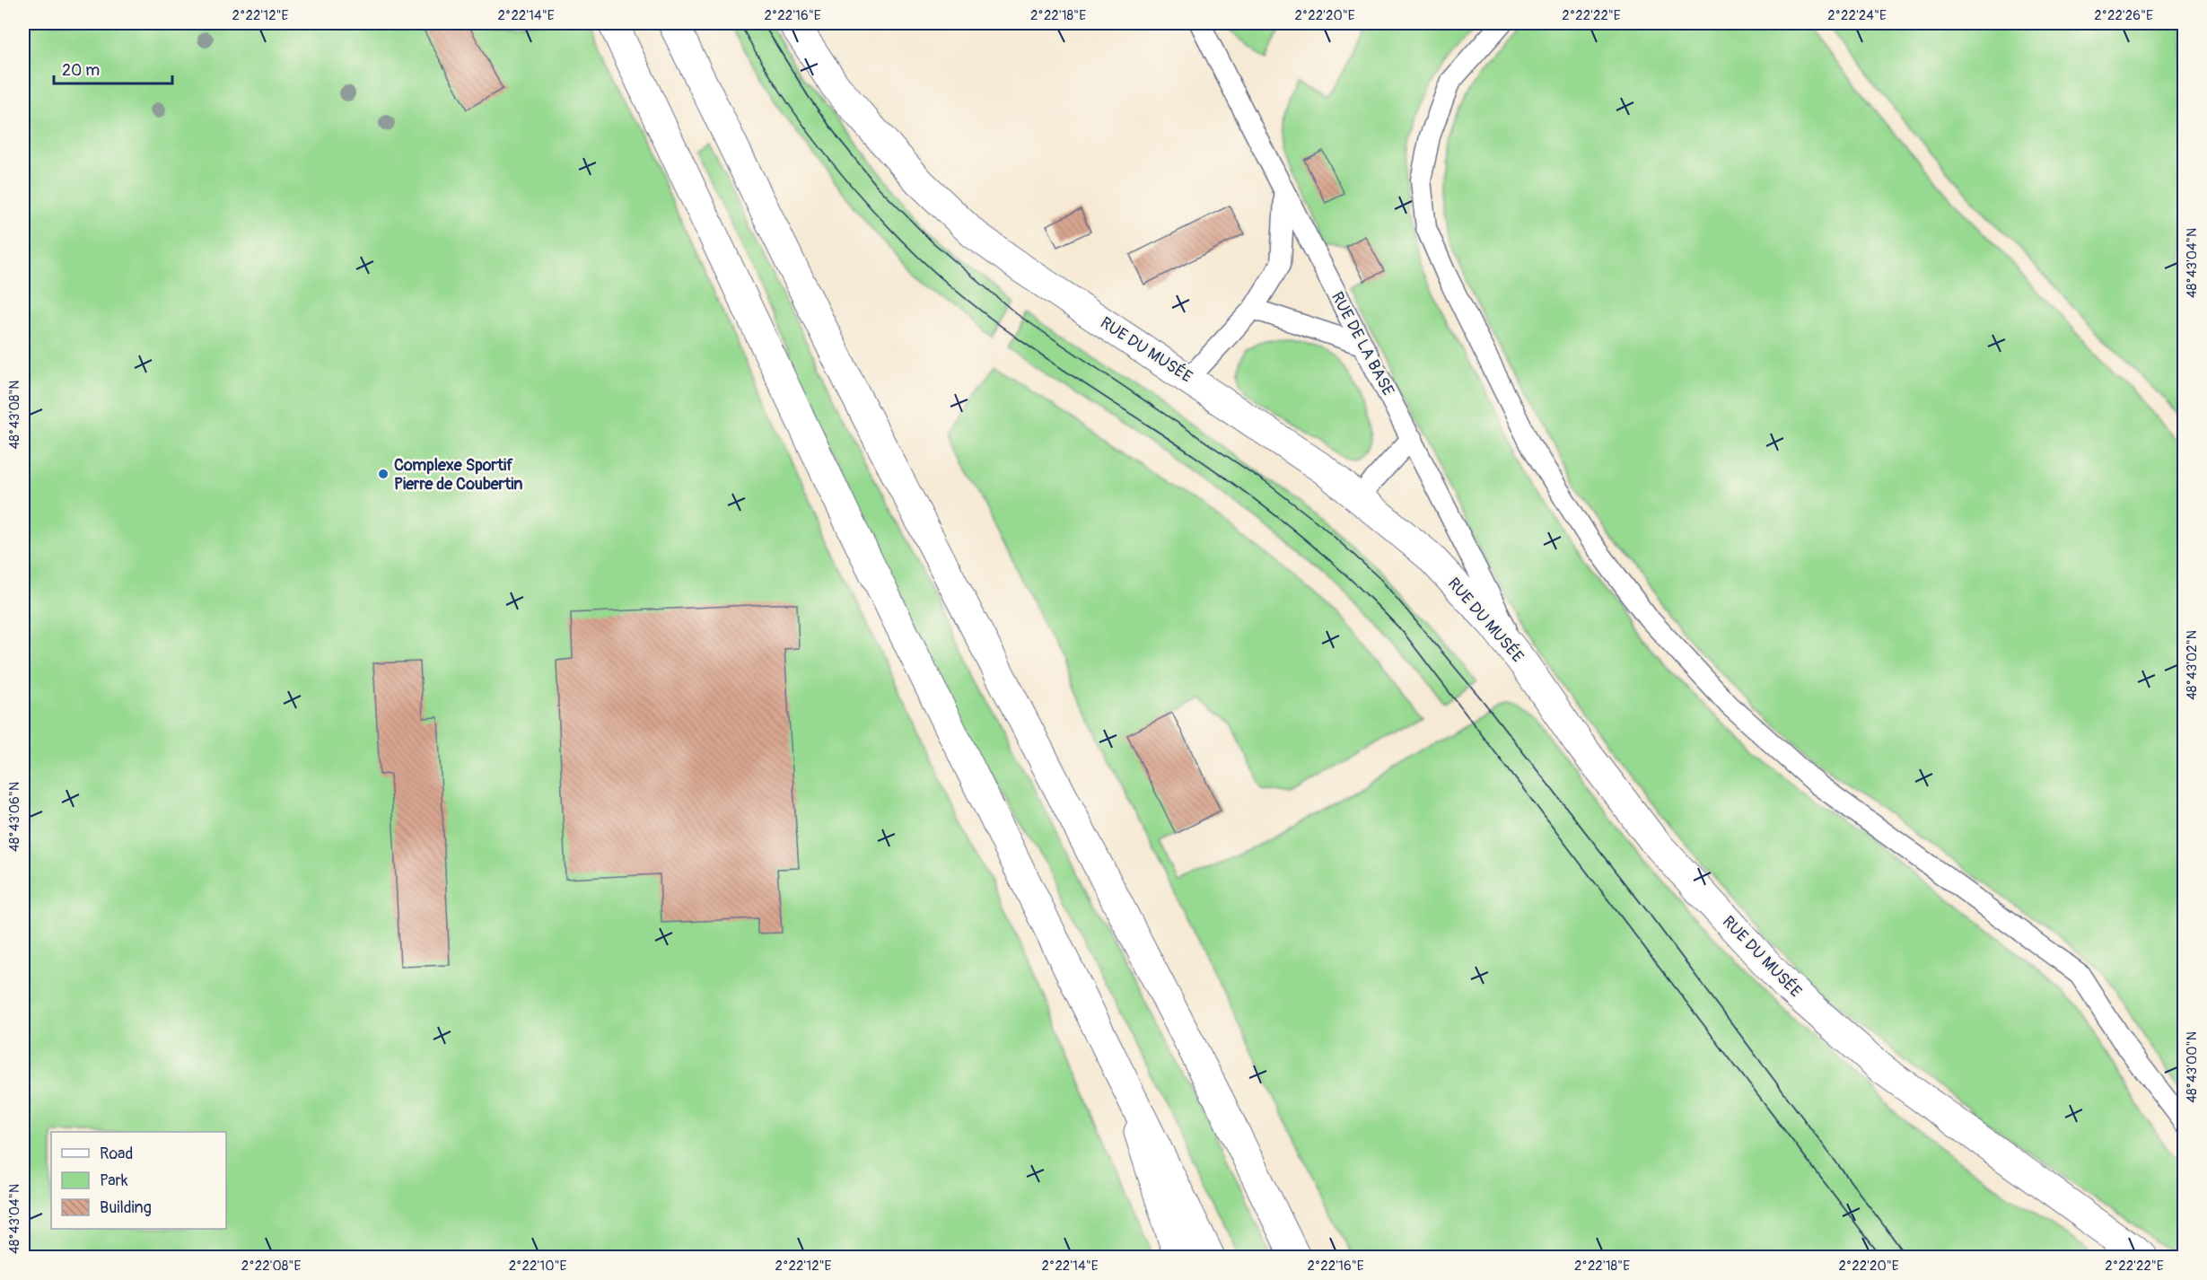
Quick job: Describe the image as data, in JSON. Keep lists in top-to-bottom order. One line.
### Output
{"streets":{"main road":["RUE DU MUSÉE"],"lane":["RUE DE LA BASE"]},"crossings":[["RUE DE LA BASE","RUE DU MUSÉE"]],"places":["Complexe Sportif Pierre de Coubertin"],"legend":["Road","Park","Building"],"scale_bar":"20 m","coordinates":["2°22'12\"E","2°22'14\"E","2°22'16\"E","2°22'18\"E","2°22'20\"E","2°22'22\"E","2°22'24\"E","2°22'26\"E","48°43'04\"N","48°43'08\"N","48°43'02\"N","48°43'06\"N","48°43'00\"N","2°22'08\"E","2°22'10\"E"]}
